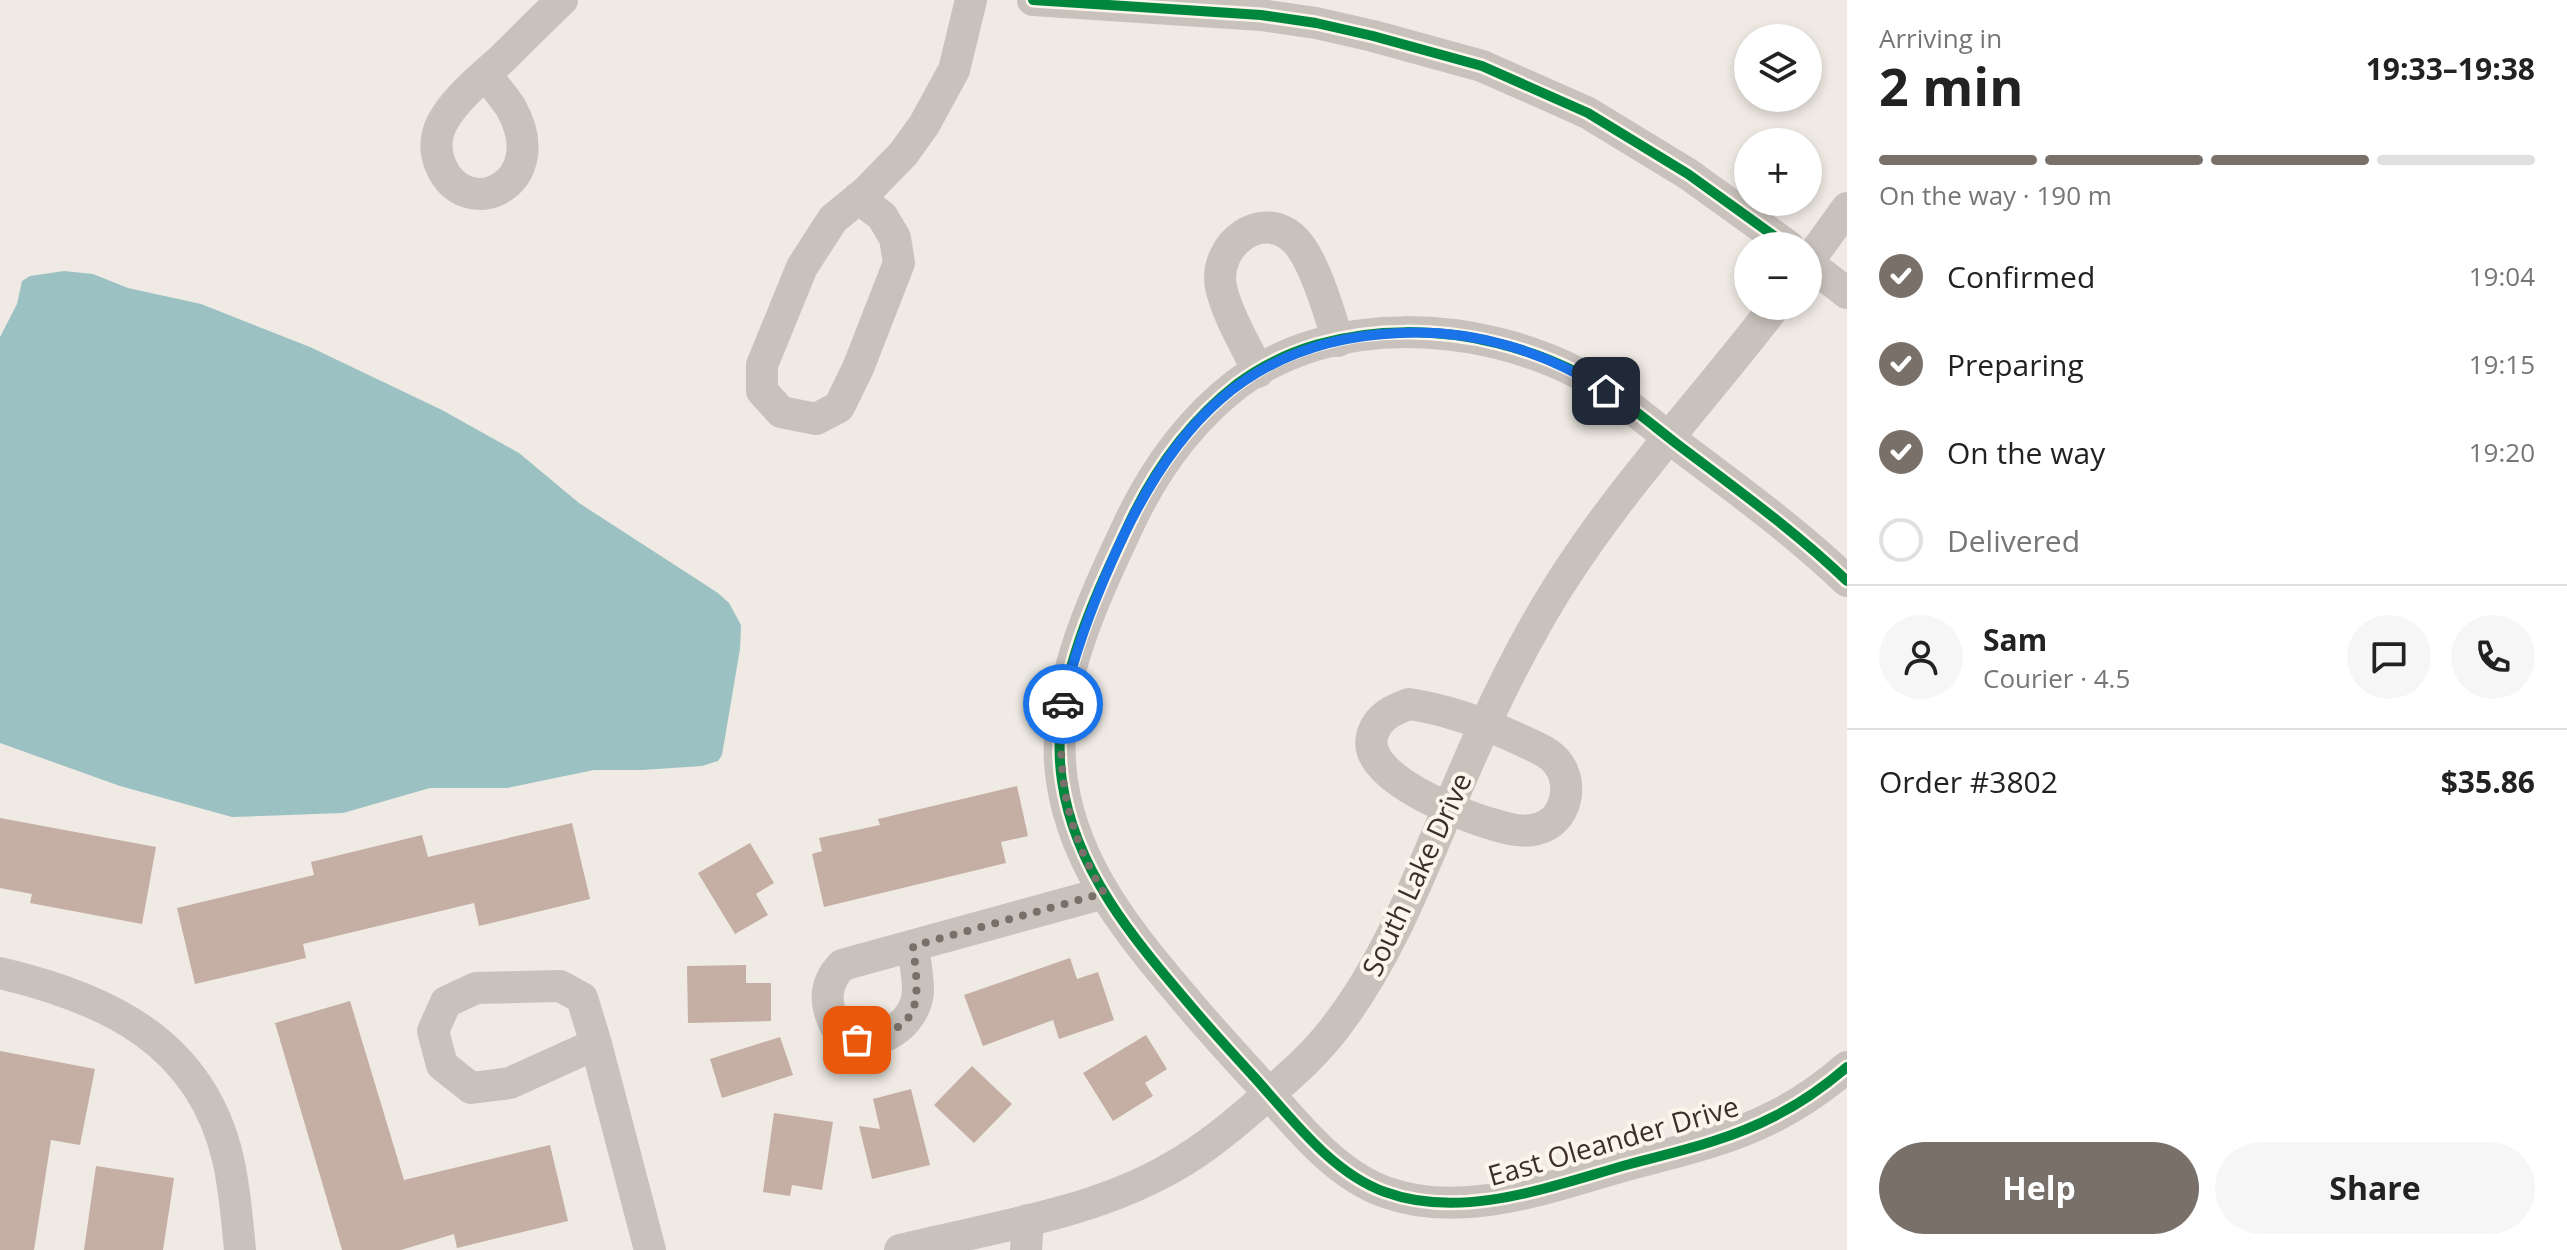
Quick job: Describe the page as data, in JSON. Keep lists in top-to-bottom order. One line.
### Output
{"streets":{"street":["South Lake Drive","East Oleander Drive"]},"crossings":[["South Lake Drive","East Oleander Drive"]],"page":{"heading":["2 min","Arriving in","19:33–19:38"],"panel":["Sam","Courier · 4.5","Order #3802","$35.86"],"map_buttons":["+","−"],"bar":"On the way · 190 m","list":[["Confirmed","19:04"],["Preparing","19:15"],["On the way","19:20"],"Delivered"],"buttons":["Help","Share"]}}
